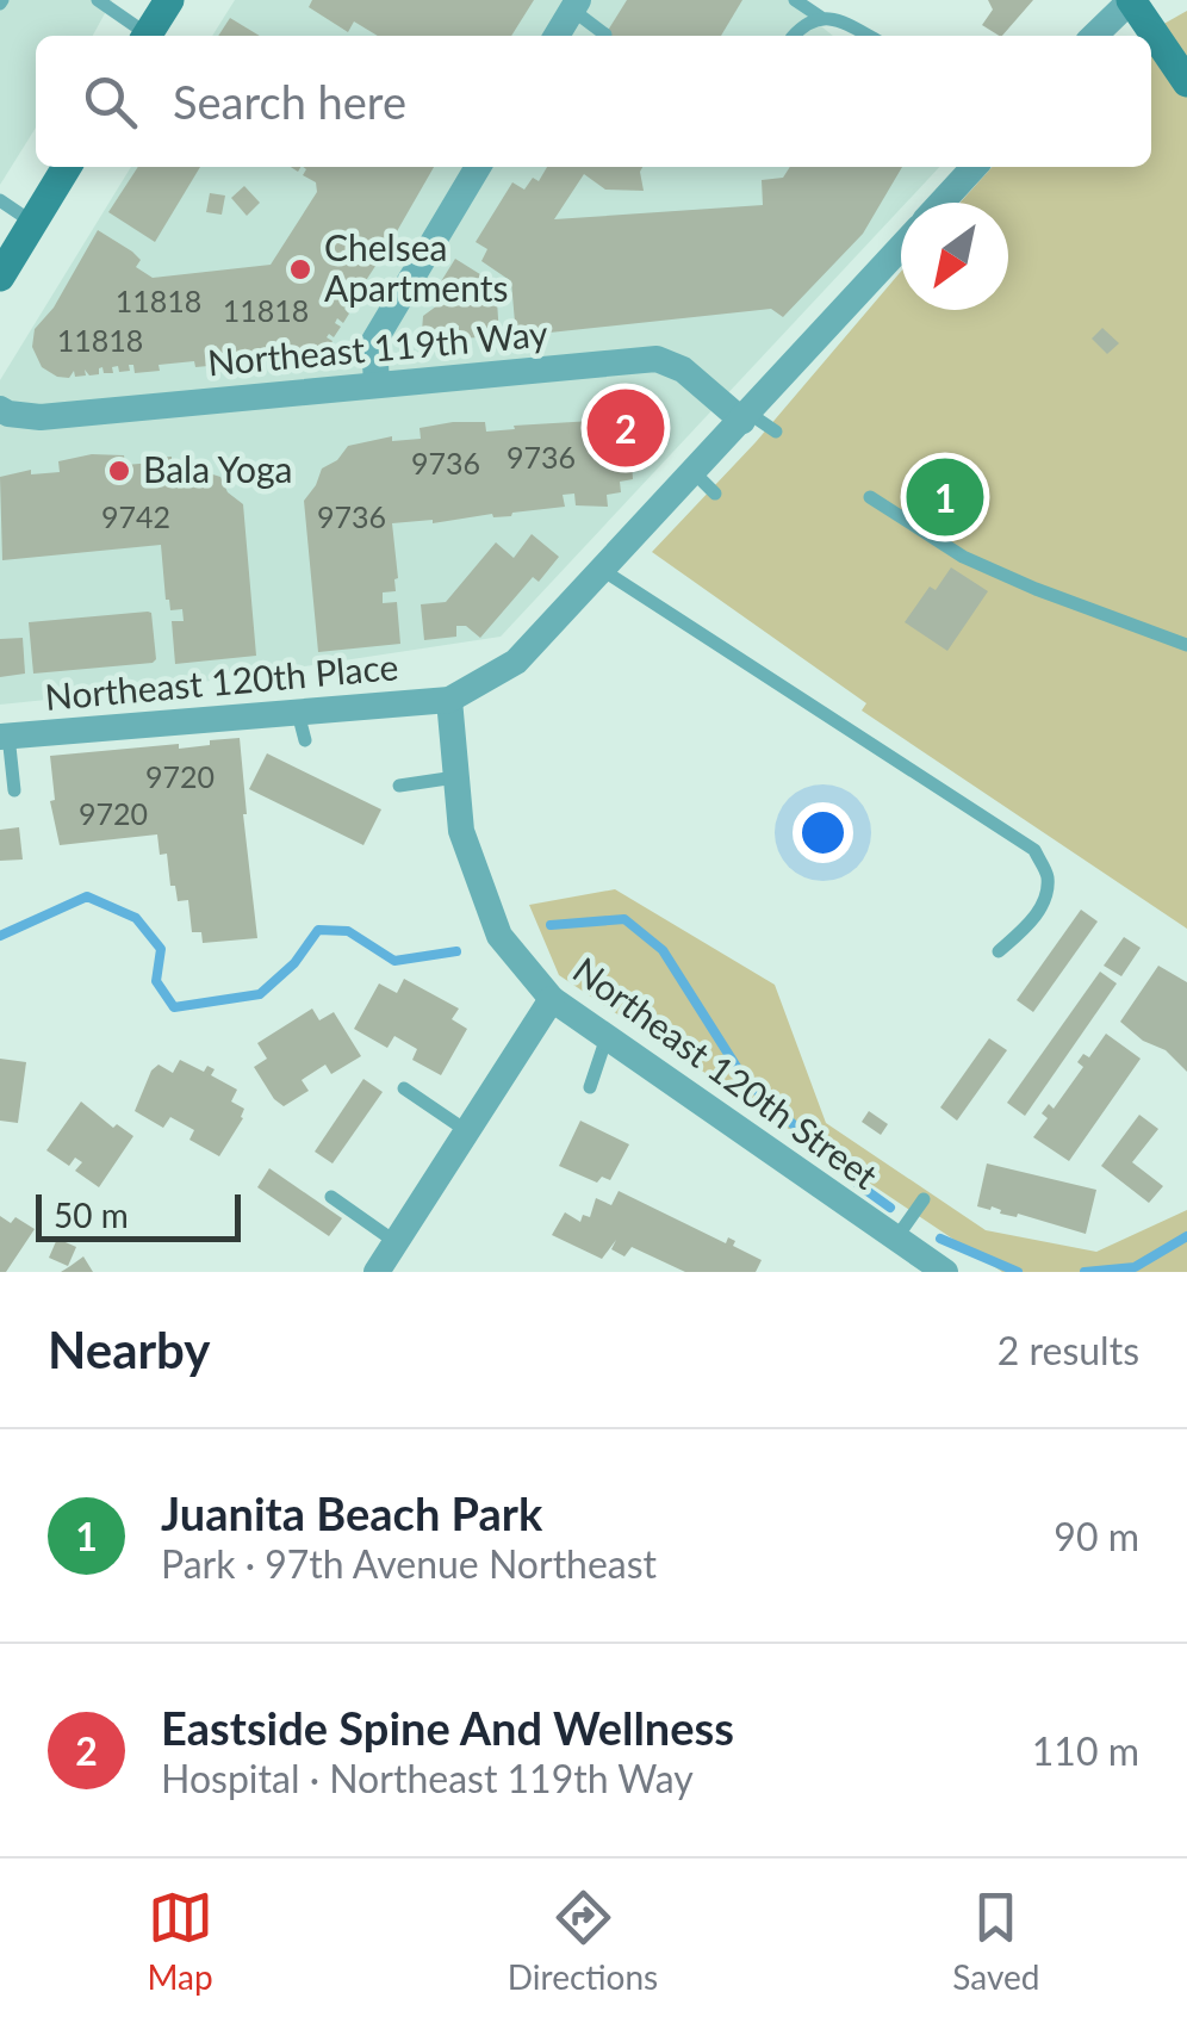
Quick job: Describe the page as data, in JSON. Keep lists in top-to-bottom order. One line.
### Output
{"streets":{"street":["Northeast 119th Way","Northeast 120th Place","Northeast 120th Street"]},"crossings":[["Northeast 120th Place","Northeast 120th Street"]],"places":["Chelsea Apartments","Bala Yoga"],"house_numbers":["11818","11818","11818","9736","9736","9742","9736","9720","9720"],"scale_bar":"50 m","north":"bottom left","page":{"search":"Search here","pins":["2","1"],"scale":"50 m","heading":["Nearby","2 results"],"list":[{"mark":"1","name":"Juanita Beach Park","note":"Park · 97th Avenue Northeast","value":"90 m"},{"mark":"2","name":"Eastside Spine And Wellness","note":"Hospital · Northeast 119th Way","value":"110 m"}],"nav":["Map","Directions","Saved"]}}
